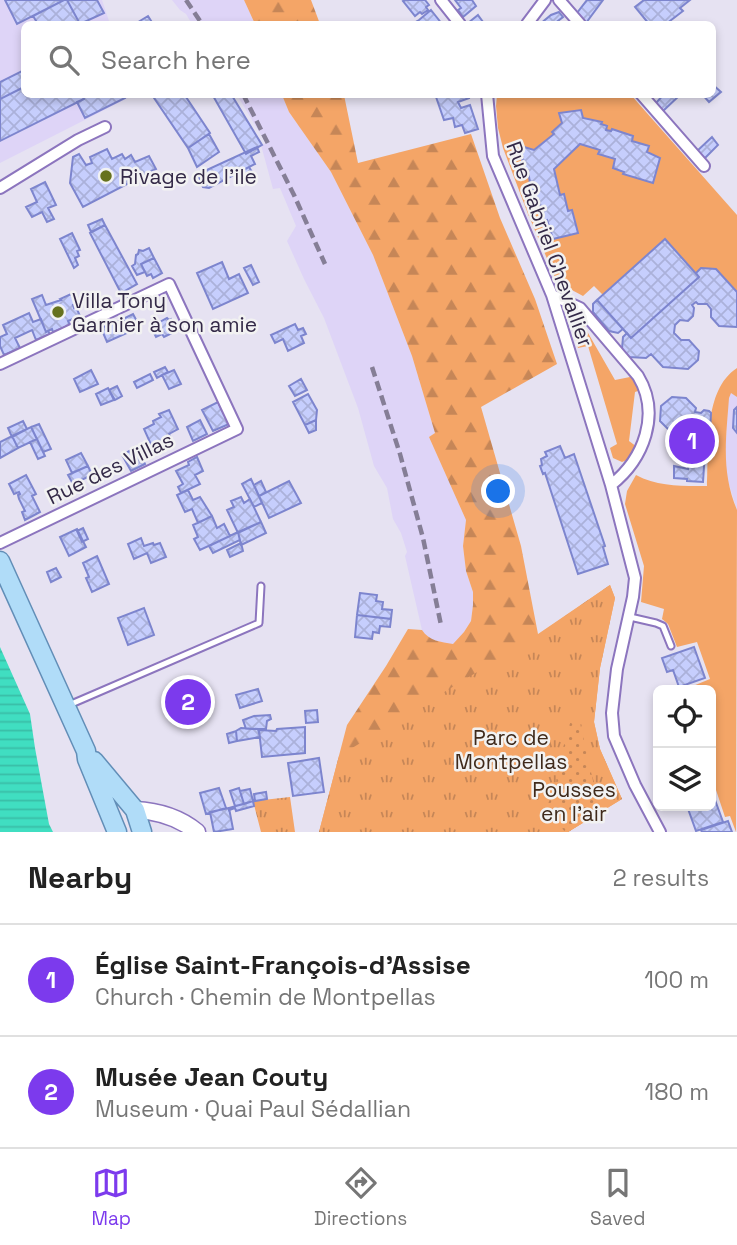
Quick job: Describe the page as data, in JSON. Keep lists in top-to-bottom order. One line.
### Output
{"streets":{"street":["Rue Gabriel Chevallier","Rue des Villas"]},"parks":["Parc de Montpellas","Pousses en l'air"],"places":["Rivage de l'ile","Villa Tony Garnier à son amie"],"page":{"search":"Search here","pins":["1","2"],"heading":["Nearby","2 results"],"list":[{"mark":"1","name":"Église Saint-François-d'Assise","note":"Church · Chemin de Montpellas","value":"100 m"},{"mark":"2","name":"Musée Jean Couty","note":"Museum · Quai Paul Sédallian","value":"180 m"}],"nav":["Map","Directions","Saved"]}}
